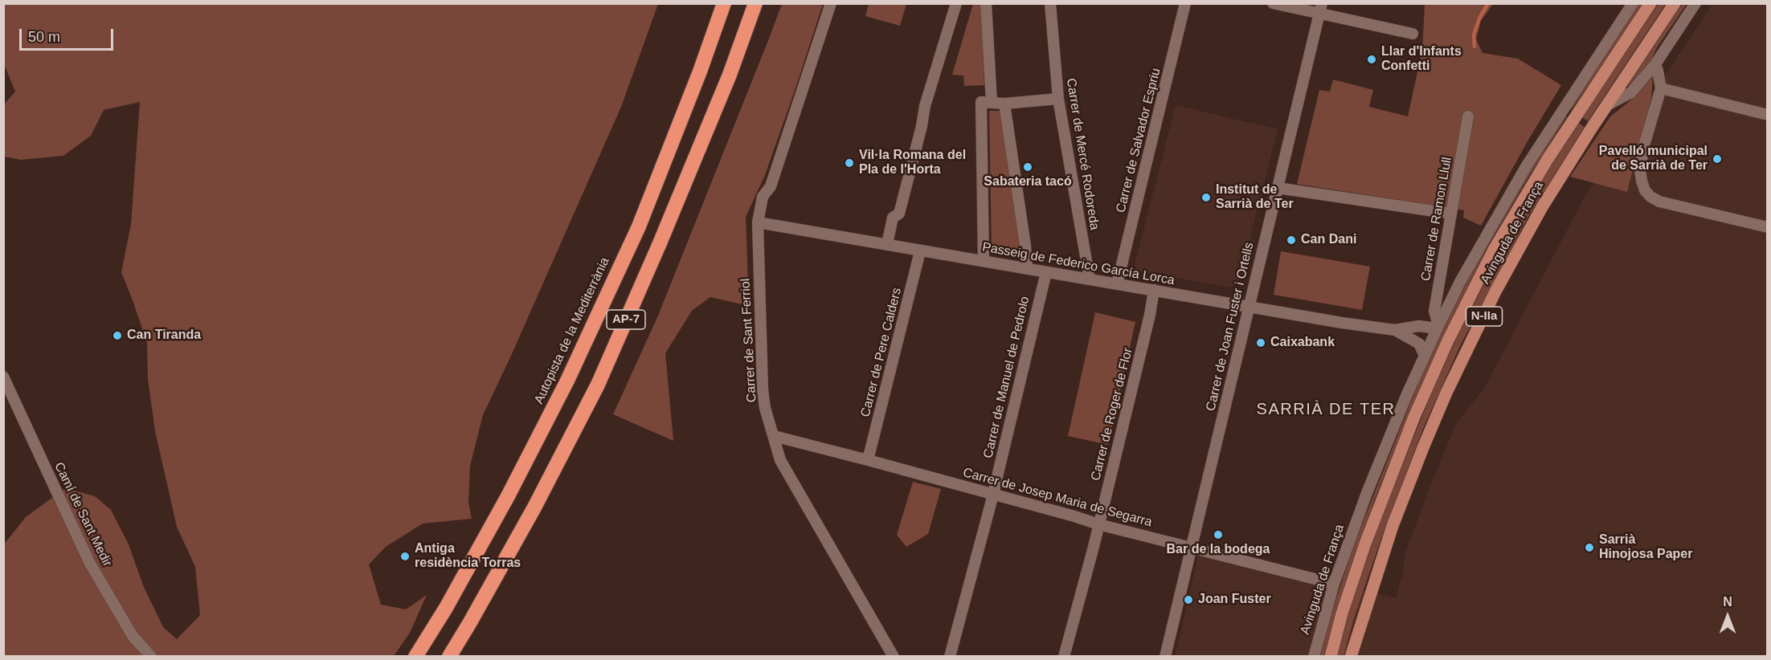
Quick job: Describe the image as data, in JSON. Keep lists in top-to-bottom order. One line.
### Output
{"streets":{"highway":["AP-7","Autopista de la Mediterrània"],"main road":["Avinguda de França","N-IIa"],"street":["Carrer de Salvador Espriu","Carrer de Mercé Rodoreda","Carrer de Ramon Llull","Passeig de Federico García Lorca","Carrer de Joan Fuster i Ortells","Carrer de Sant Ferriol","Carrer de Pere Calders","Carrer de Manuel de Pedrolo","Carrer de Roger de Flor","Carrer de Josep Maria de Segarra","Camí de Sant Medir"]},"crossings":[["Carrer de Salvador Espriu","Passeig de Federico García Lorca"],["Carrer de Mercé Rodoreda","Passeig de Federico García Lorca"],["Carrer de Ramon Llull","Avinguda de França"],["Carrer de Ramon Llull","Passeig de Federico García Lorca"],["Avinguda de França","Passeig de Federico García Lorca"],["Avinguda de França","Carrer de Josep Maria de Segarra"],["Passeig de Federico García Lorca","Carrer de Joan Fuster i Ortells"],["Passeig de Federico García Lorca","Carrer de Sant Ferriol"],["Passeig de Federico García Lorca","Carrer de Pere Calders"],["Passeig de Federico García Lorca","Carrer de Manuel de Pedrolo"],["Passeig de Federico García Lorca","Carrer de Roger de Flor"],["Carrer de Joan Fuster i Ortells","Carrer de Josep Maria de Segarra"],["Carrer de Sant Ferriol","Carrer de Josep Maria de Segarra"],["Carrer de Pere Calders","Carrer de Josep Maria de Segarra"],["Carrer de Manuel de Pedrolo","Carrer de Josep Maria de Segarra"],["Carrer de Roger de Flor","Carrer de Josep Maria de Segarra"]],"districts":["SARRIÀ DE TER"],"places":["Llar d'Infants Confetti","Pavelló municipal de Sarrià de Ter","Vil·la Romana del Pla de l'Horta","Sabateria tacó","Institut de Sarrià de Ter","Can Dani","Can Tiranda","Caixabank","Bar de la bodega","Sarrià Hinojosa Paper","Antiga residència Torras","Joan Fuster"],"scale_bar":"50 m","north":"top"}
